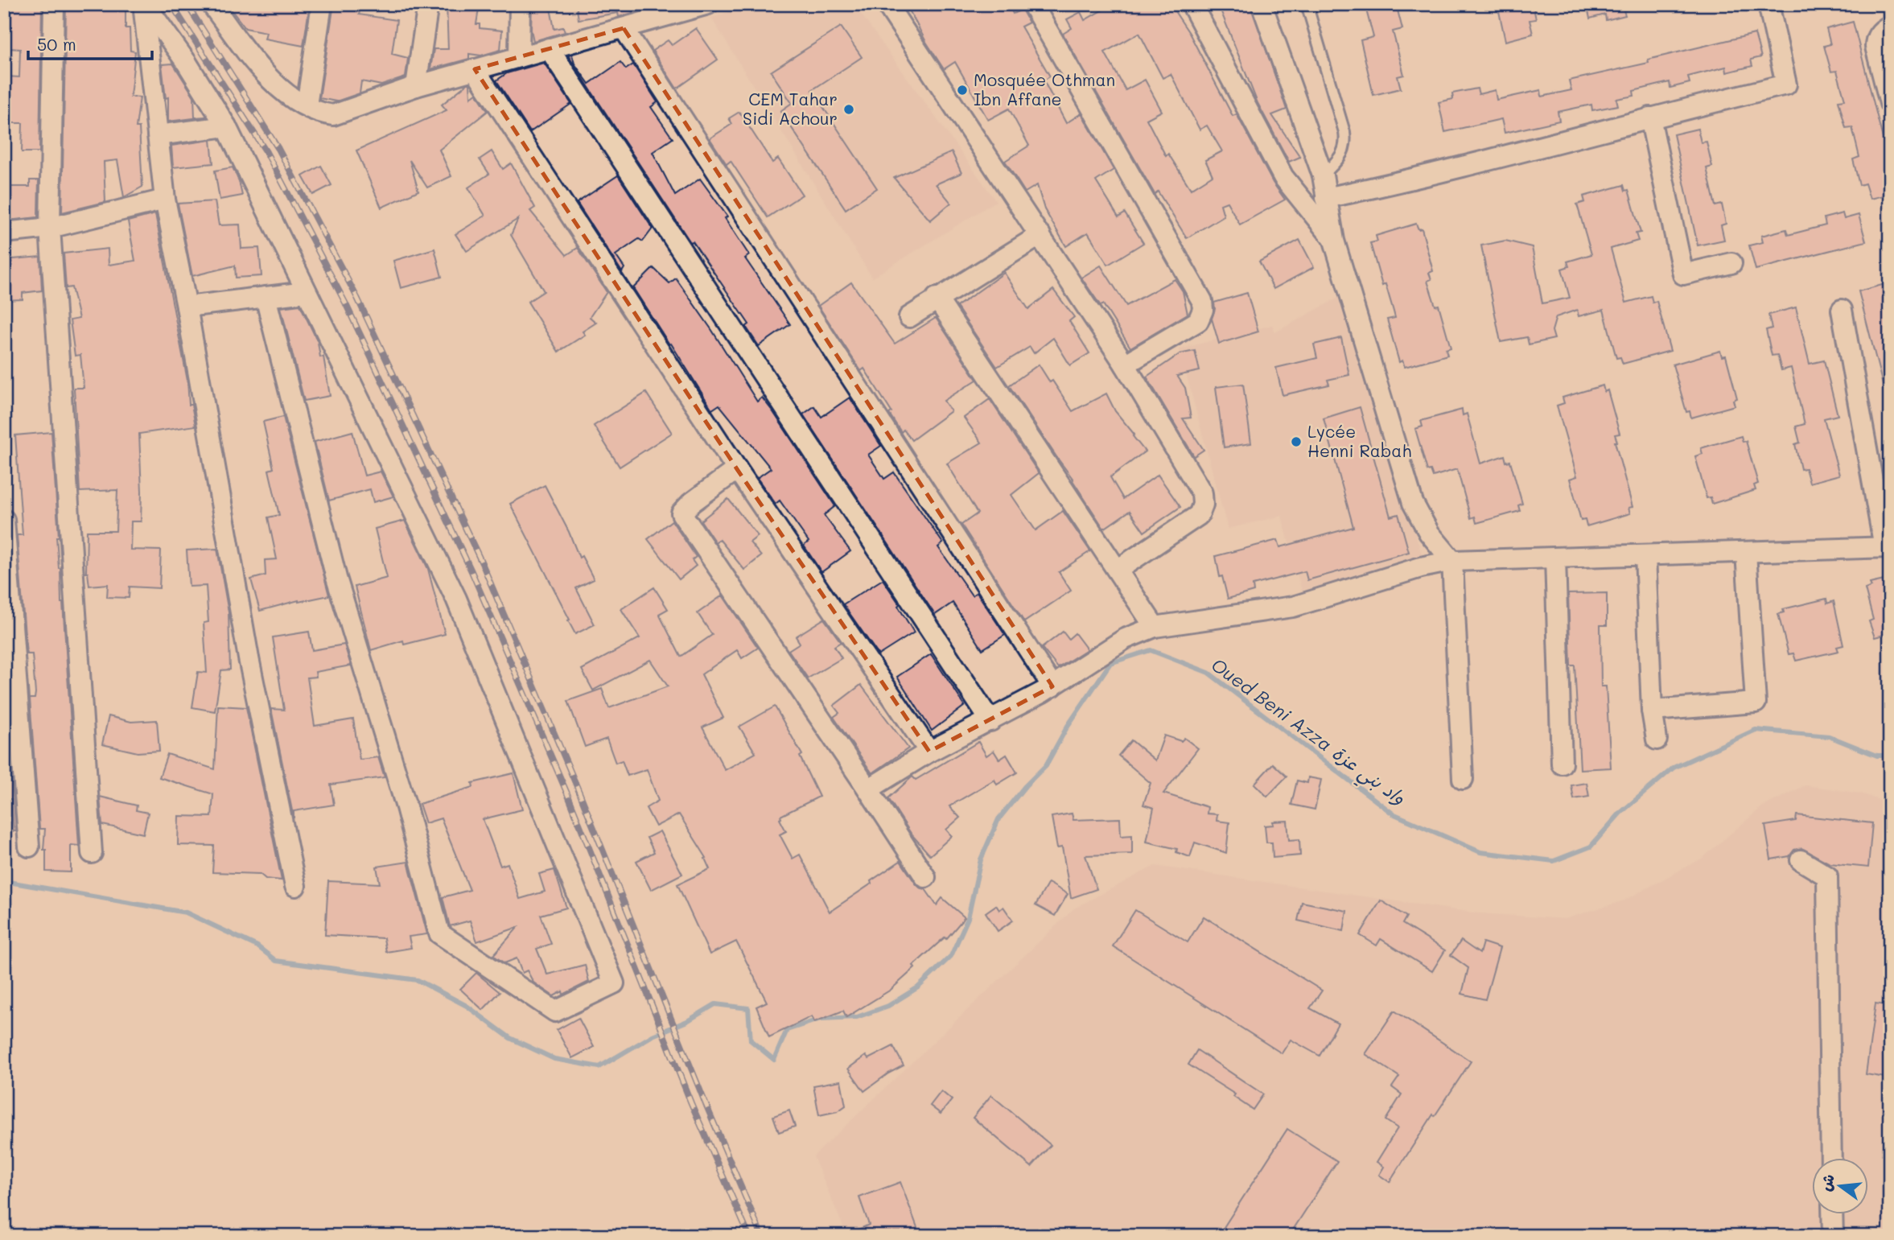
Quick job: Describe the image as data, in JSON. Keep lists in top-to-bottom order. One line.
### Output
{"water":["Oued Beni Azza واد بني عزة"],"places":["Mosquée Othman Ibn Affane","CEM Tahar Sidi Achour","Lycée Henni Rabah"],"scale_bar":"50 m","north":"left"}
